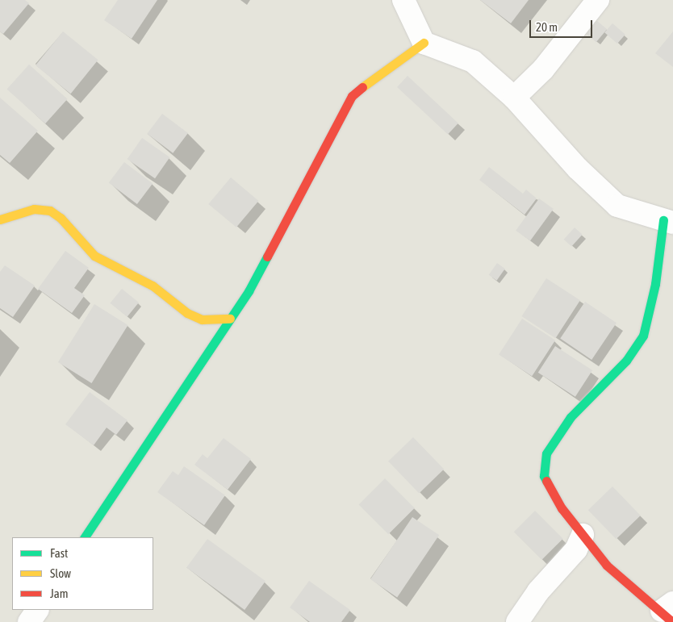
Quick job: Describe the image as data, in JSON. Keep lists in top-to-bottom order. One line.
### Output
{"legend":["Fast","Slow","Jam"],"scale_bar":"20 m"}
